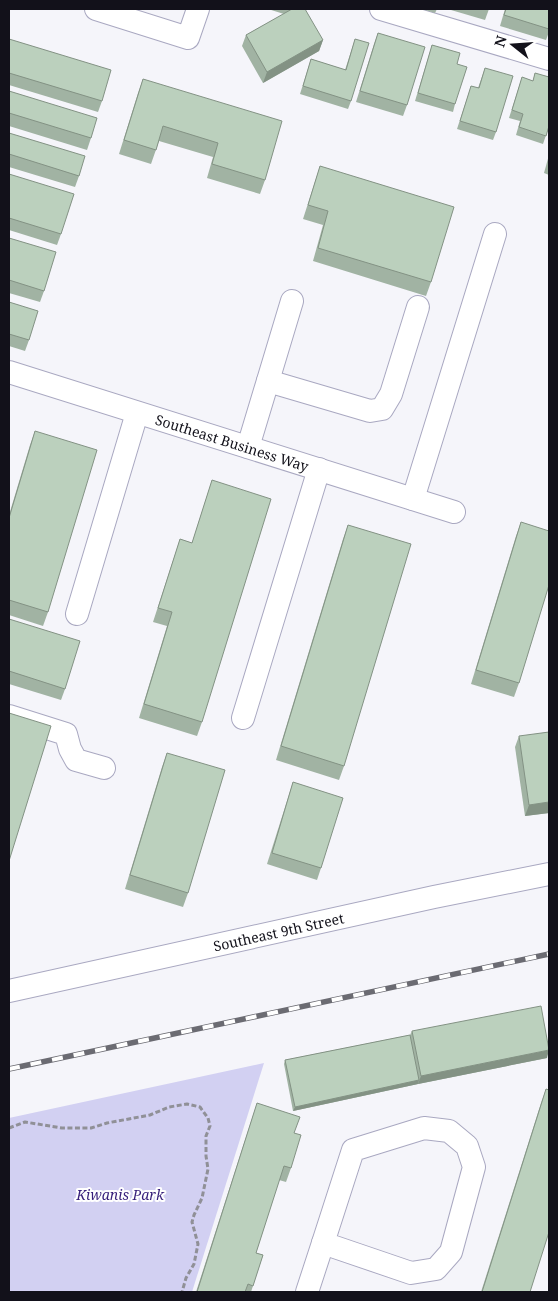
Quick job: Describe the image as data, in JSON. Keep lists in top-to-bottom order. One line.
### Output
{"streets":{"street":["Southeast Business Way","Southeast 9th Street"]},"parks":["Kiwanis Park"],"north":"left"}
